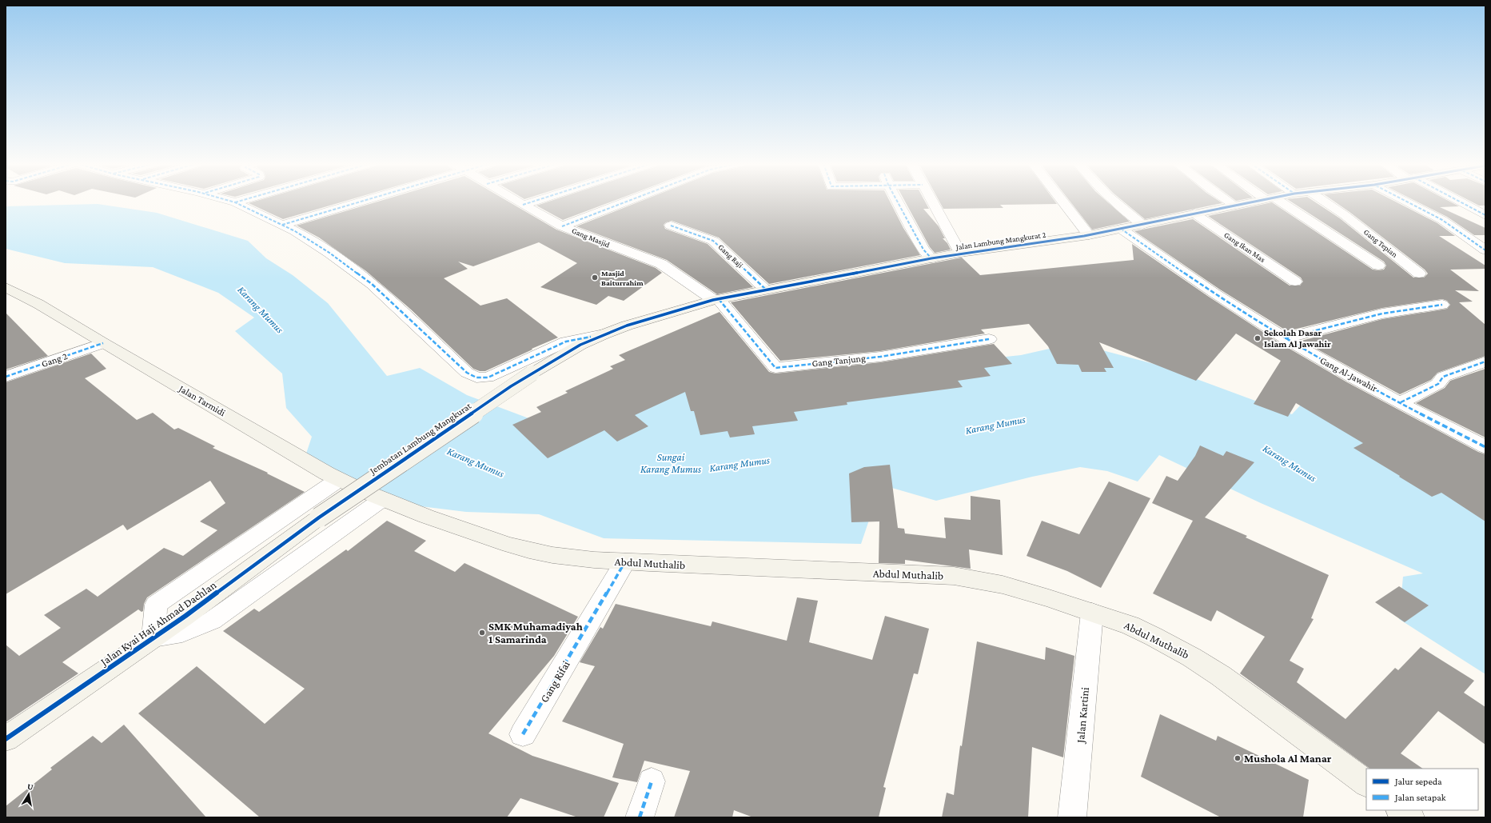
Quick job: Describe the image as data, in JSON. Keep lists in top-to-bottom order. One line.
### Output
{"streets":{"street":["Gang Masjid","Jalan Lambung Mangkurat 2","Gang Tepian","Gang Ikan Mas","Gang Raji","Gang 2","Gang Tanjung","Gang Al-Jawahir","Jalan Tarmidi","Jembatan Lambung Mangkurat","Abdul Muthalib","Jalan Kyai Haji Ahmad Dachlan","Gang Rifai","Jalan Kartini"]},"crossings":[["Gang Masjid","Jalan Lambung Mangkurat 2"],["Gang Masjid","Gang Tanjung"],["Jalan Lambung Mangkurat 2","Gang Ikan Mas"],["Jalan Lambung Mangkurat 2","Gang Raji"],["Jalan Lambung Mangkurat 2","Gang Tanjung"],["Jalan Lambung Mangkurat 2","Gang Al-Jawahir"],["Jalan Lambung Mangkurat 2","Jembatan Lambung Mangkurat"],["Gang 2","Jalan Tarmidi"],["Jalan Tarmidi","Abdul Muthalib"],["Jembatan Lambung Mangkurat","Jalan Kyai Haji Ahmad Dachlan"],["Abdul Muthalib","Gang Rifai"],["Abdul Muthalib","Jalan Kartini"]],"water":["Karang Mumus","Sungai Karang Mumus"],"places":["Masjid Baiturrahim","Sekolah Dasar Islam Al Jawahir","SMK Muhamadiyah 1 Samarinda","Mushola Al Manar"],"legend":["Jalur sepeda","Jalan setapak"],"north":"top"}
